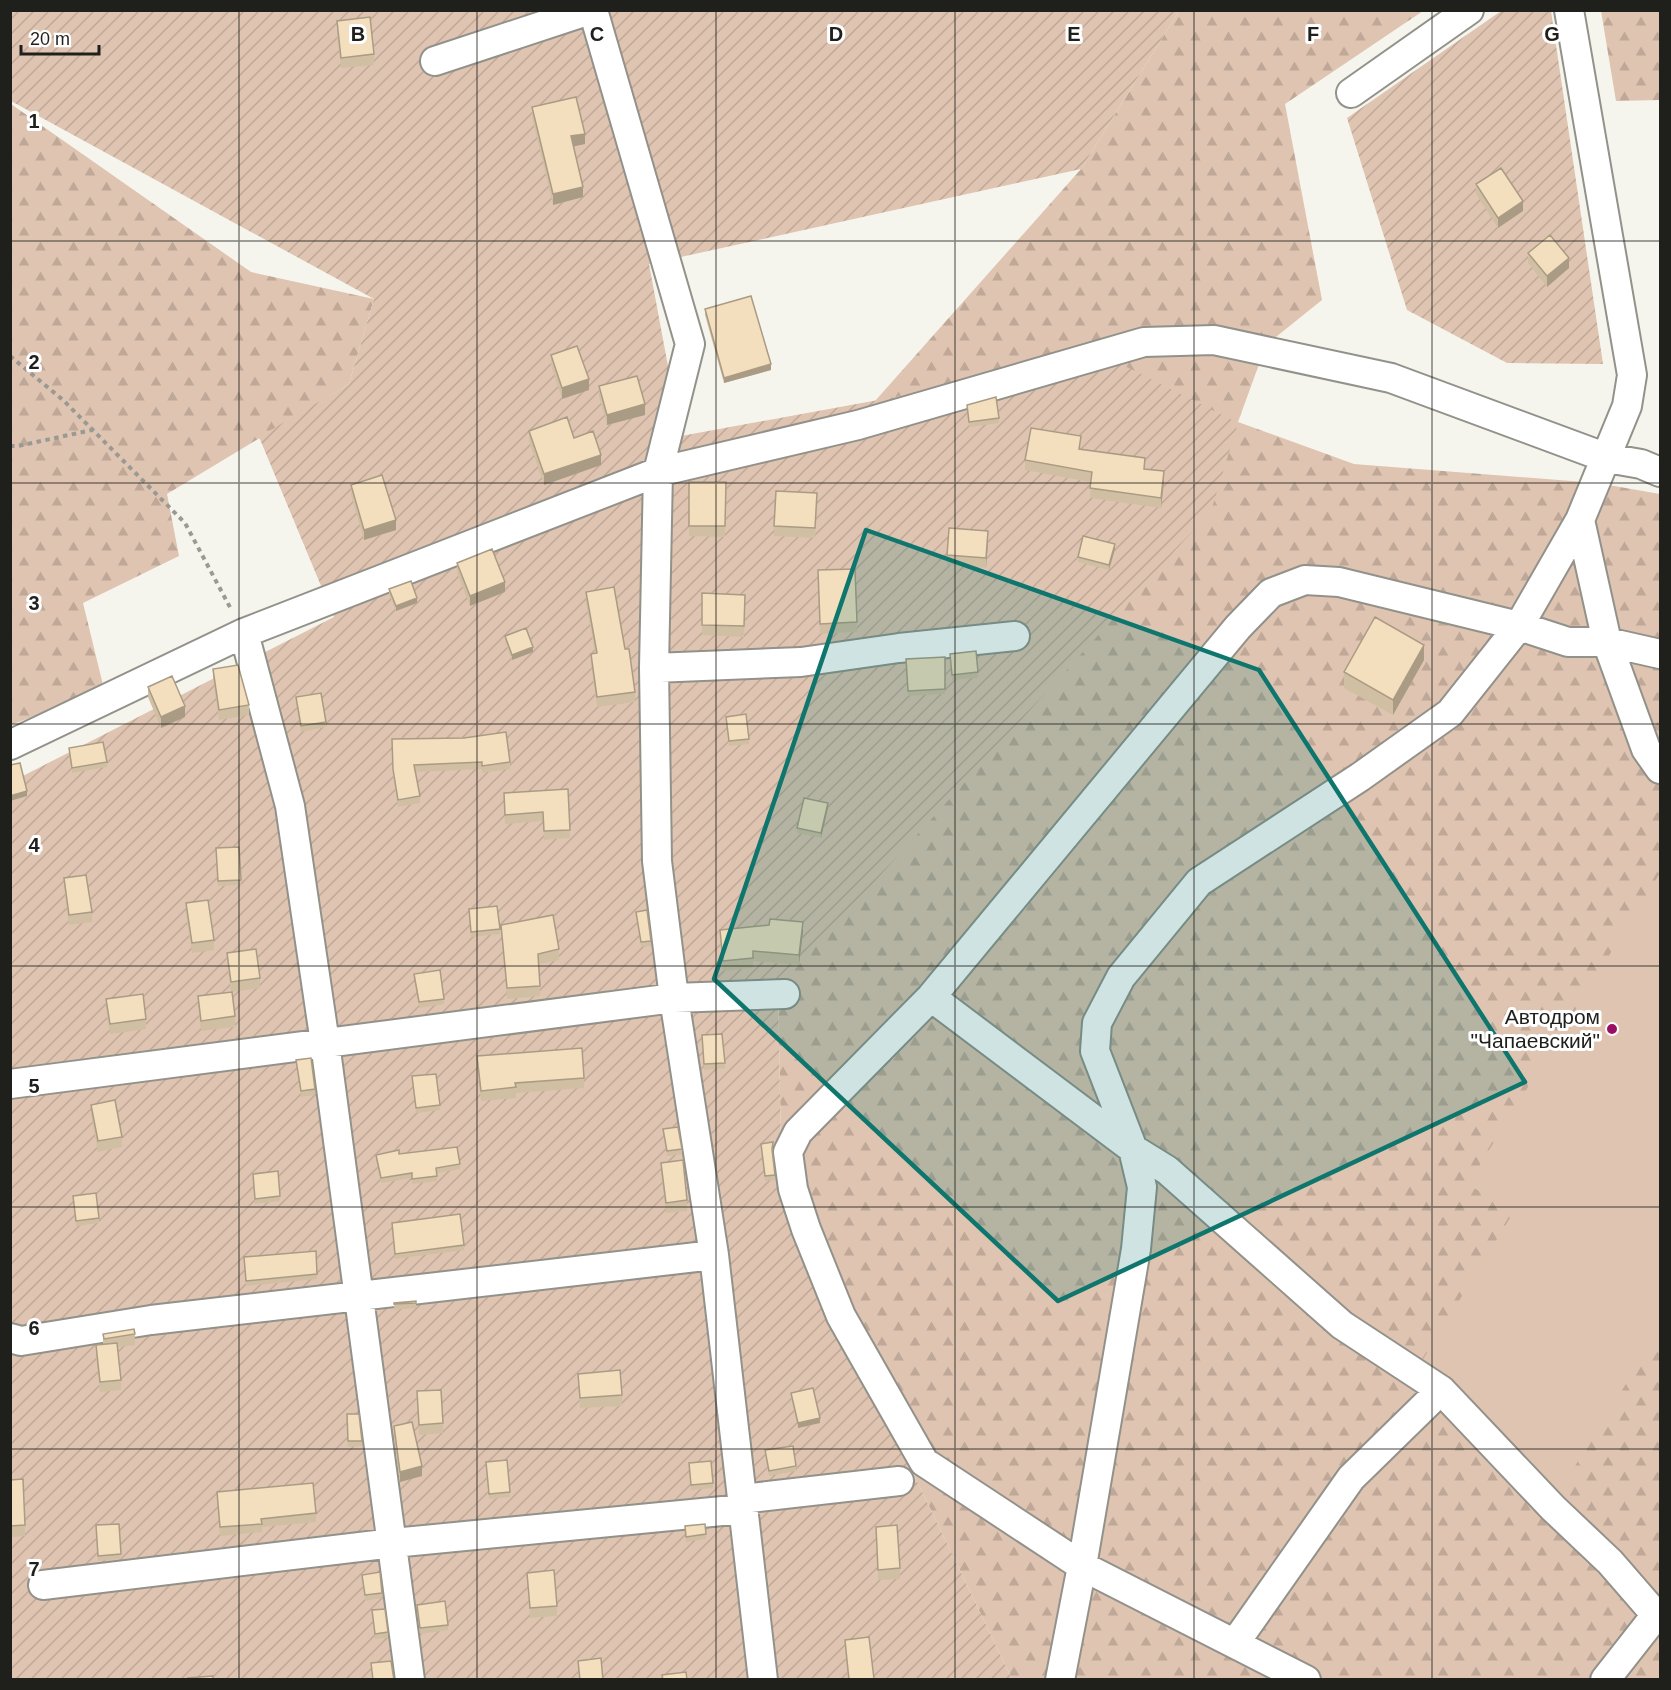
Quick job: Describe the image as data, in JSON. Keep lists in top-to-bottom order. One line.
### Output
{"places":["Автодром \"Чапаевский\""],"scale_bar":"20 m","grid":{"columns":["B","C","D","E","F","G"],"rows":["1","2","3","4","5","6","7"]}}
